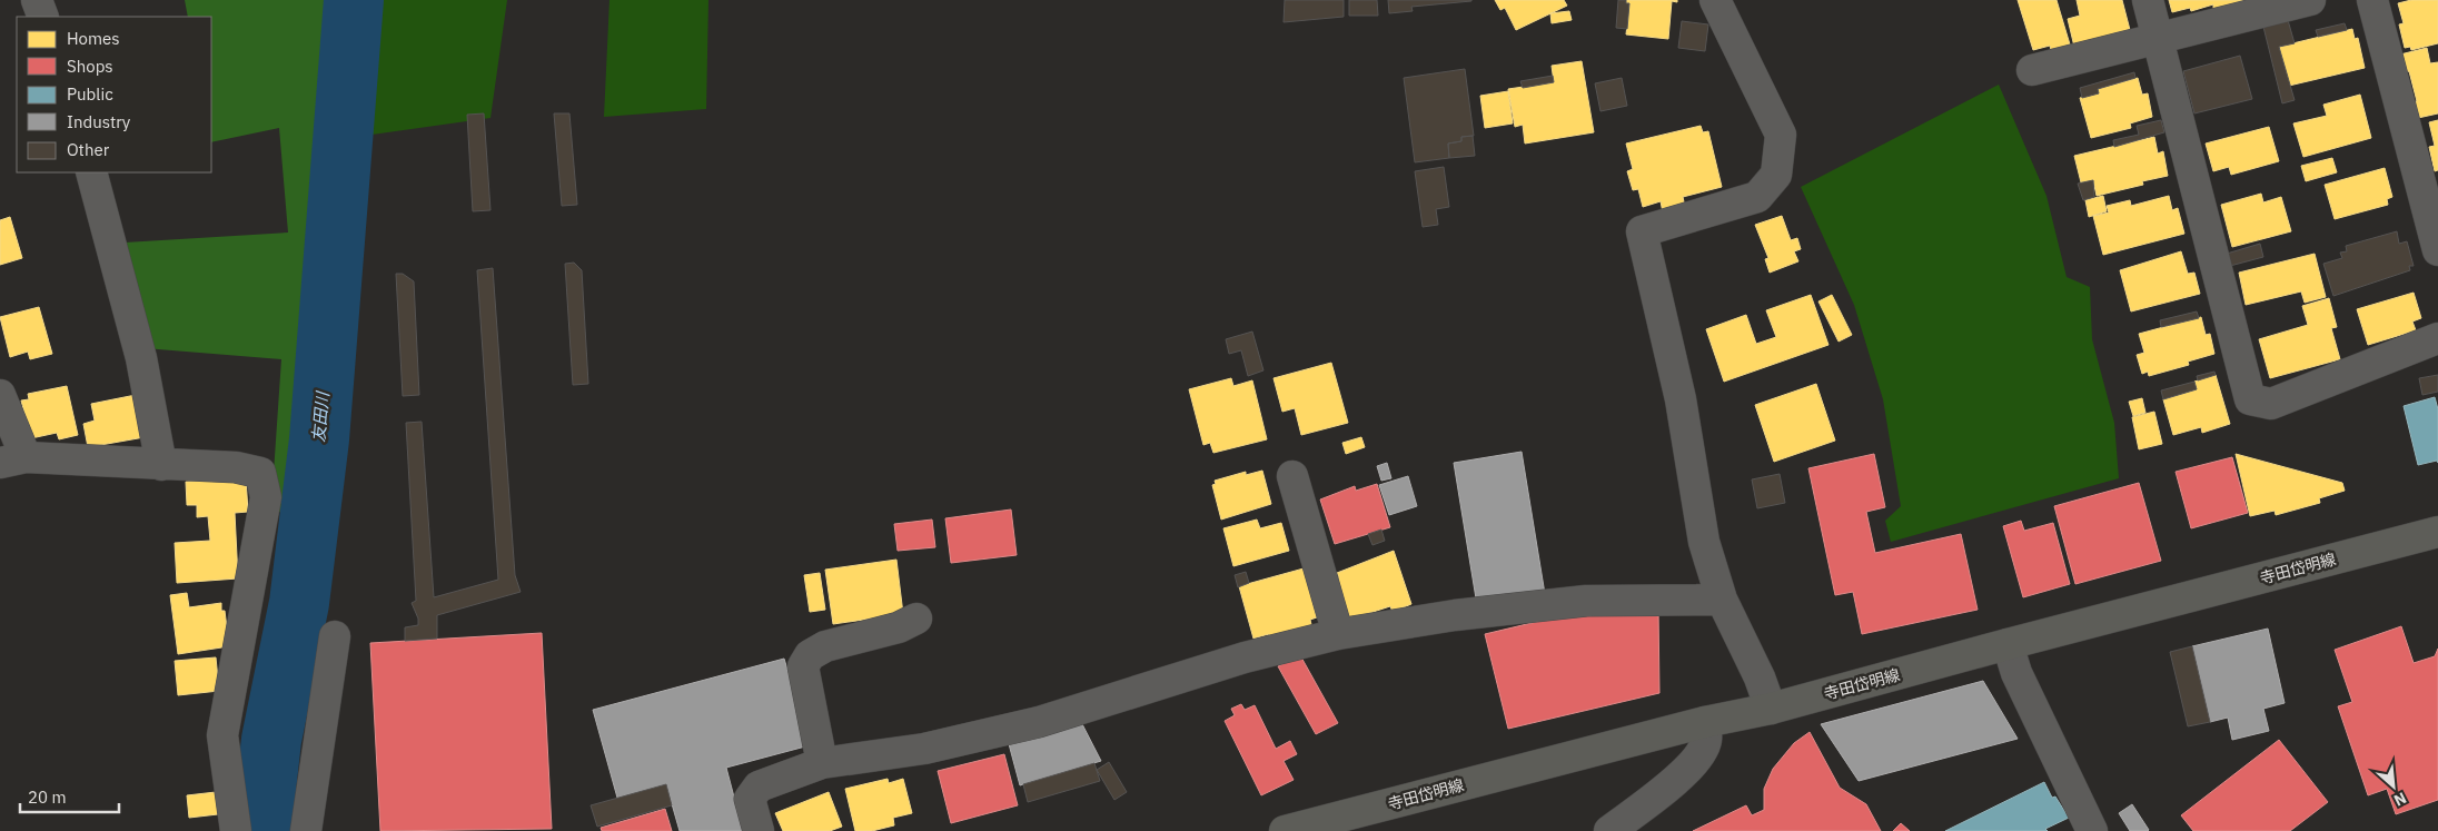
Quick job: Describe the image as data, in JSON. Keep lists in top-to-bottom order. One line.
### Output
{"streets":{"main road":["寺田岱明線"]},"water":["友田川"],"legend":["Homes","Shops","Public","Industry","Other"],"scale_bar":"20 m","north":"bottom right"}
